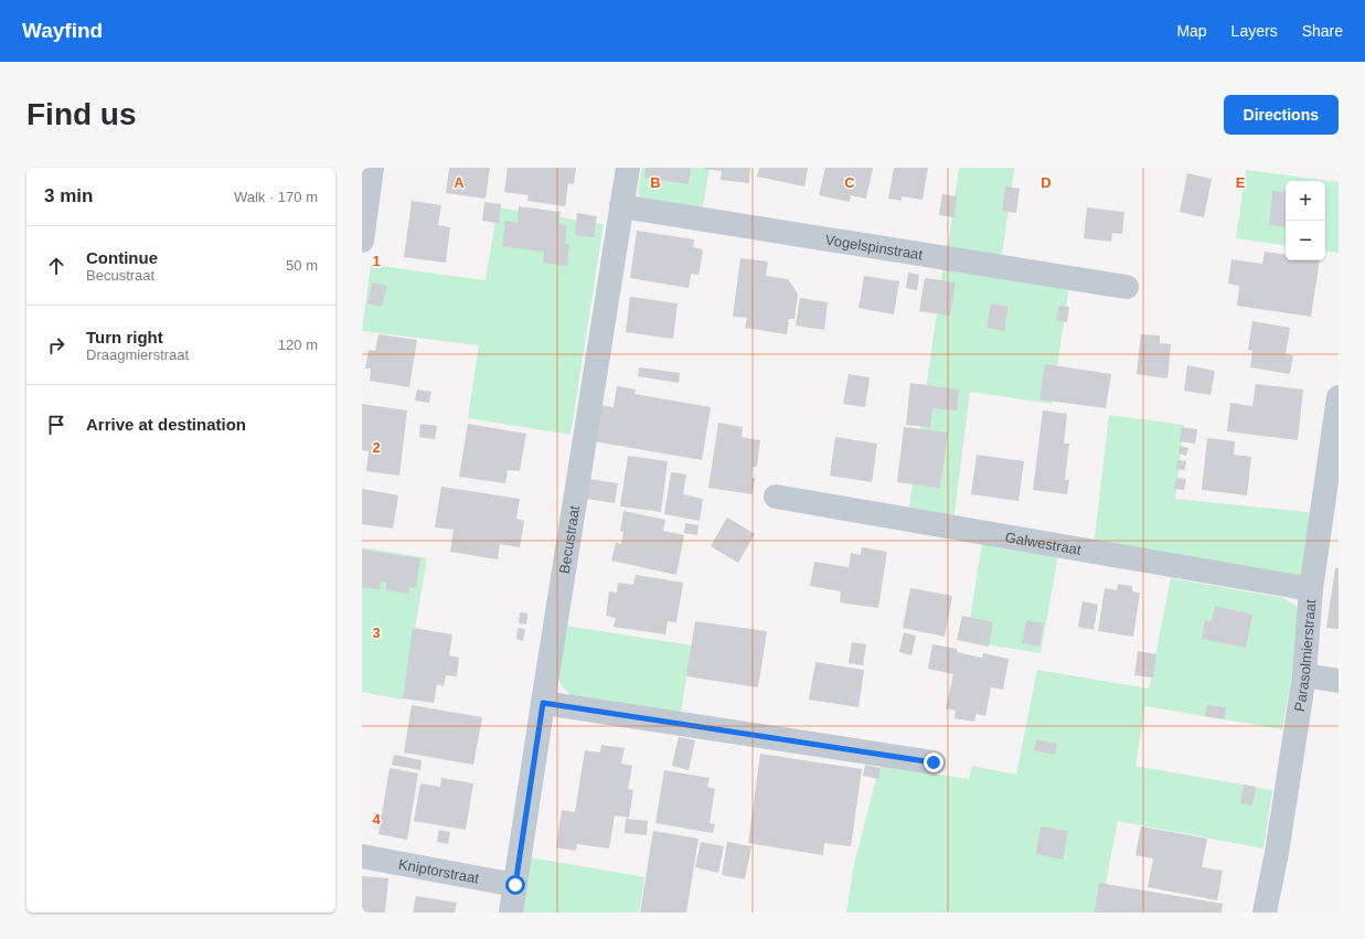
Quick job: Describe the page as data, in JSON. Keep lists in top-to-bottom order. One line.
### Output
{"streets":{"street":["Vogelspinstraat","Becustraat","Galwestraat","Parasolmierstraat","Kniptorstraat"]},"crossings":[["Vogelspinstraat","Becustraat"],["Becustraat","Kniptorstraat"],["Galwestraat","Parasolmierstraat"]],"page":{"header":"Wayfind","nav":["Map","Layers","Share"],"buttons":"Directions","title":"Find us","heading":["3 min","Walk · 170 m"],"map_buttons":["+","−"],"list":[["Continue","Becustraat","50 m"],["Turn right","Draagmierstraat","120 m"],"Arrive at destination"]},"grid":{"columns":["A","B","C","D","E"],"rows":["1","2","3","4"]}}
